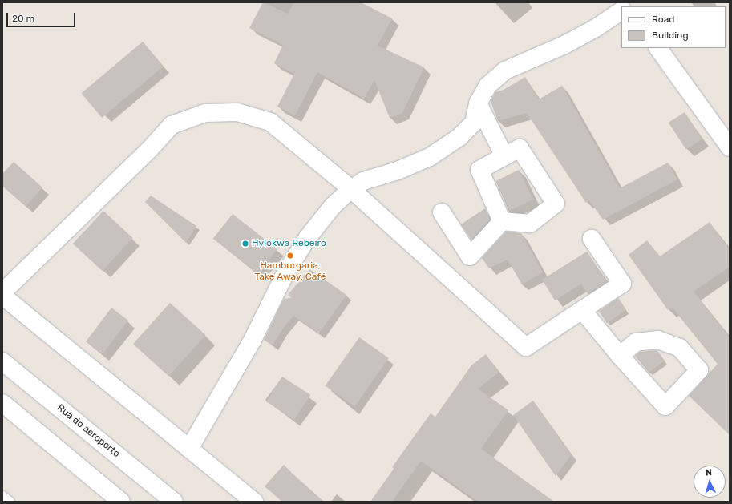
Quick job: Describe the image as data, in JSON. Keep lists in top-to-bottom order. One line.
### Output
{"streets":{"street":["Rua do aeroporto"]},"places":["Hylokwa Rebeiro","Hamburgaria, Take Away, Café"],"legend":["Road","Building"],"scale_bar":"20 m","north":"top"}
